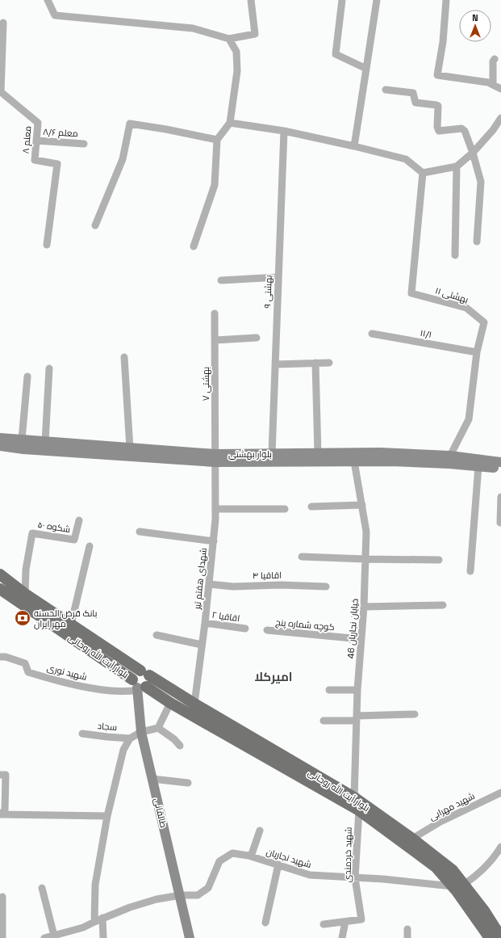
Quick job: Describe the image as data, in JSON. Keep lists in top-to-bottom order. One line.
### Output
{"streets":{"main road":["بلوار بهشتی","بلوار آیت الله روحانی","طالقانی"],"street":["معلم ۸/۶","معلم ۸","بهشتی ۹","بهشتی ۱۱","۱۱/۱","بهشتی ۷","شکوه ۵۰","اقاقیا ۴","شهدای هفتم تیر","اقاقیا ۲","کوچه شماره پنج","خیابان نجاریان 46","شهید نوری","سجاد","شهید مهرابی","شهید خردمندی","شهید نجاریان"]},"crossings":[["معلم ۸/۶","معلم ۸"],["بهشتی ۹","بلوار بهشتی"],["بهشتی ۱۱","۱۱/۱"],["بهشتی ۱۱","بلوار بهشتی"],["بهشتی ۷","بلوار بهشتی"],["بهشتی ۷","شهدای هفتم تیر"],["بلوار بهشتی","شهدای هفتم تیر"],["بلوار بهشتی","خیابان نجاریان 46"],["شکوه ۵۰","بلوار آیت الله روحانی"],["اقاقیا ۴","شهدای هفتم تیر"],["شهدای هفتم تیر","اقاقیا ۲"],["شهدای هفتم تیر","بلوار آیت الله روحانی"],["کوچه شماره پنج","خیابان نجاریان 46"],["خیابان نجاریان 46","بلوار آیت الله روحانی"],["بلوار آیت الله روحانی","شهید نوری"],["بلوار آیت الله روحانی","شهید مهرابی"],["بلوار آیت الله روحانی","طالقانی"],["بلوار آیت الله روحانی","شهید خردمندی"],["بلوار آیت الله روحانی","شهید نجاریان"],["شهید نوری","طالقانی"],["طالقانی","شهید نجاریان"],["شهید خردمندی","شهید نجاریان"]],"districts":["امیرکلا"],"places":{"bank":["بانک قرض الحسنه مهر ایران"]},"north":"top"}
